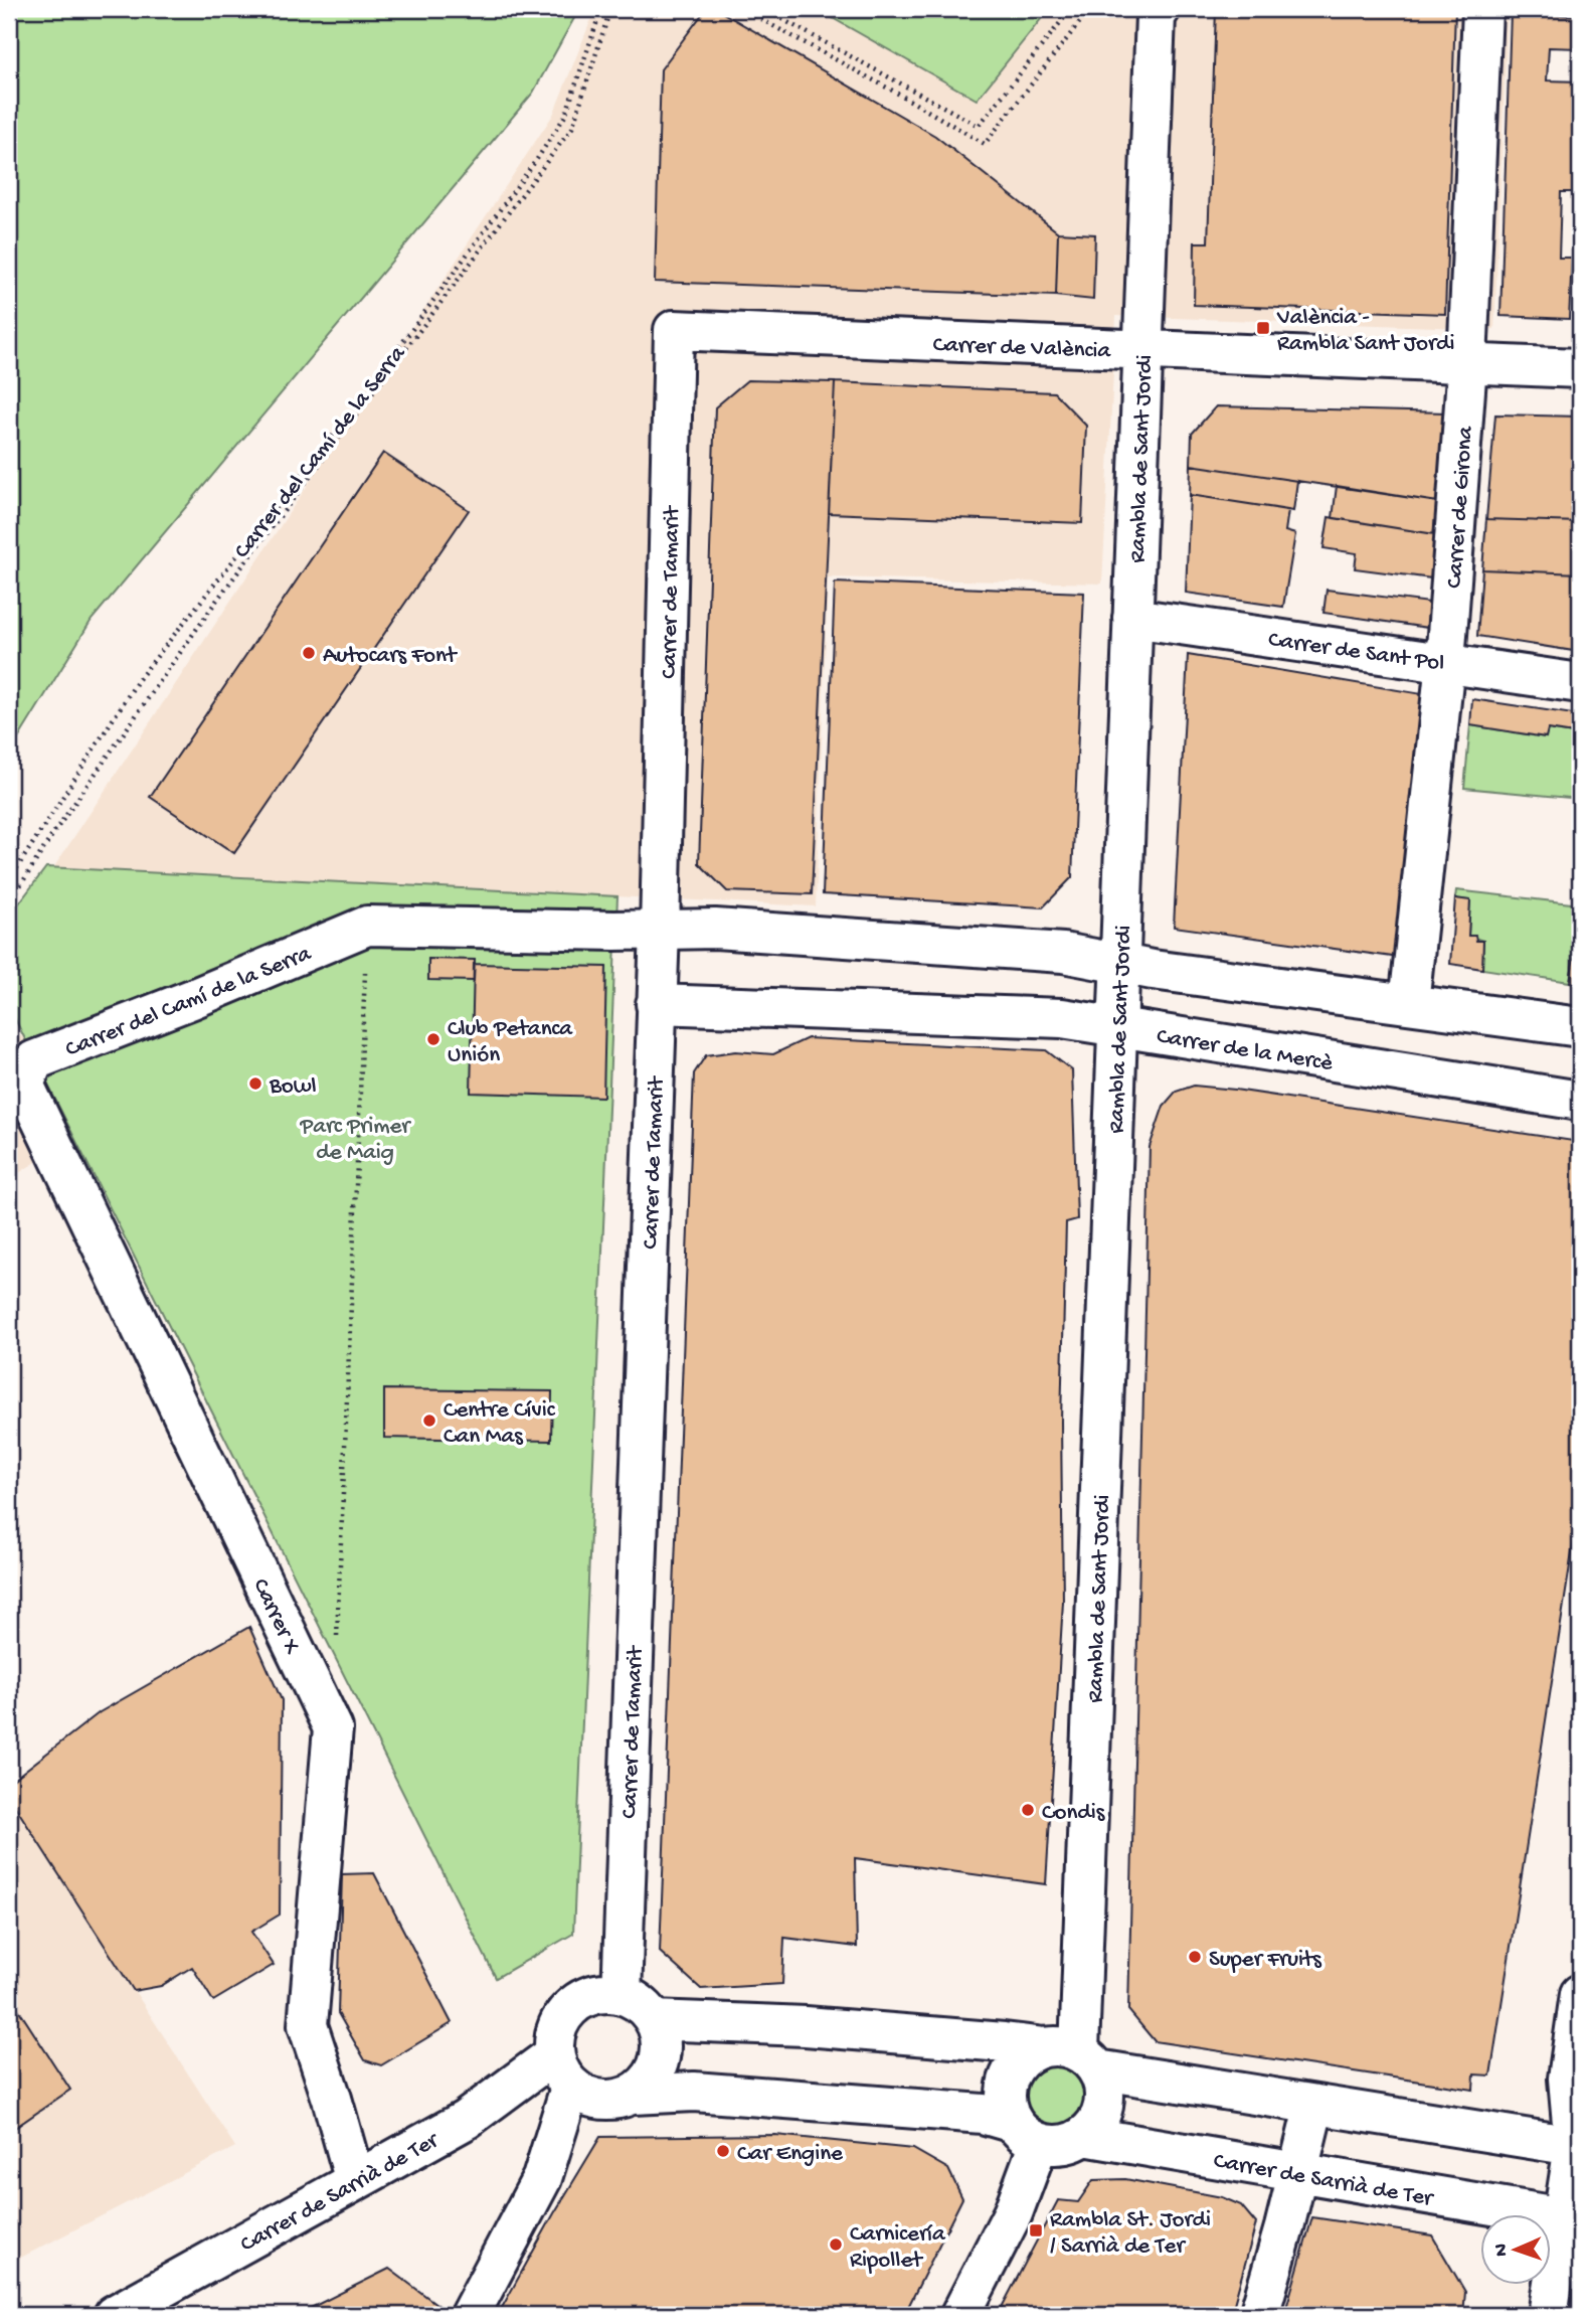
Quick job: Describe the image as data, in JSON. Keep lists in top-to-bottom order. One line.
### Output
{"streets":{"street":["Carrer de València","Carrer del Camí de la Serra","Rambla de Sant Jordi","Carrer de Girona","Carrer de Tamarit","Carrer de Sant Pol","Carrer de la Mercè","Carrer X","Carrer de Sarrià de Ter"]},"crossings":[["Carrer de València","Rambla de Sant Jordi"],["Carrer de València","Carrer de Girona"],["Carrer de València","Carrer de Tamarit"],["Carrer del Camí de la Serra","Carrer de Tamarit"],["Carrer del Camí de la Serra","Carrer X"],["Rambla de Sant Jordi","Carrer de Sant Pol"],["Rambla de Sant Jordi","Carrer de la Mercè"],["Rambla de Sant Jordi","Carrer de Sarrià de Ter"],["Carrer de Girona","Carrer de Sant Pol"],["Carrer de Tamarit","Carrer de la Mercè"],["Carrer de Tamarit","Carrer de Sarrià de Ter"],["Carrer X","Carrer de Sarrià de Ter"]],"parks":["Parc Primer de Maig"],"places":{"transit":["València - Rambla Sant Jordi","Rambla St. Jordi / Sarrià de Ter"],"other":["Autocars Font","Club Petanca Unión","Bowl","Centre Cívic Can Mas","Condis","Super Fruits","Car Engine","Carnicería Ripollet"]},"north":"left"}
